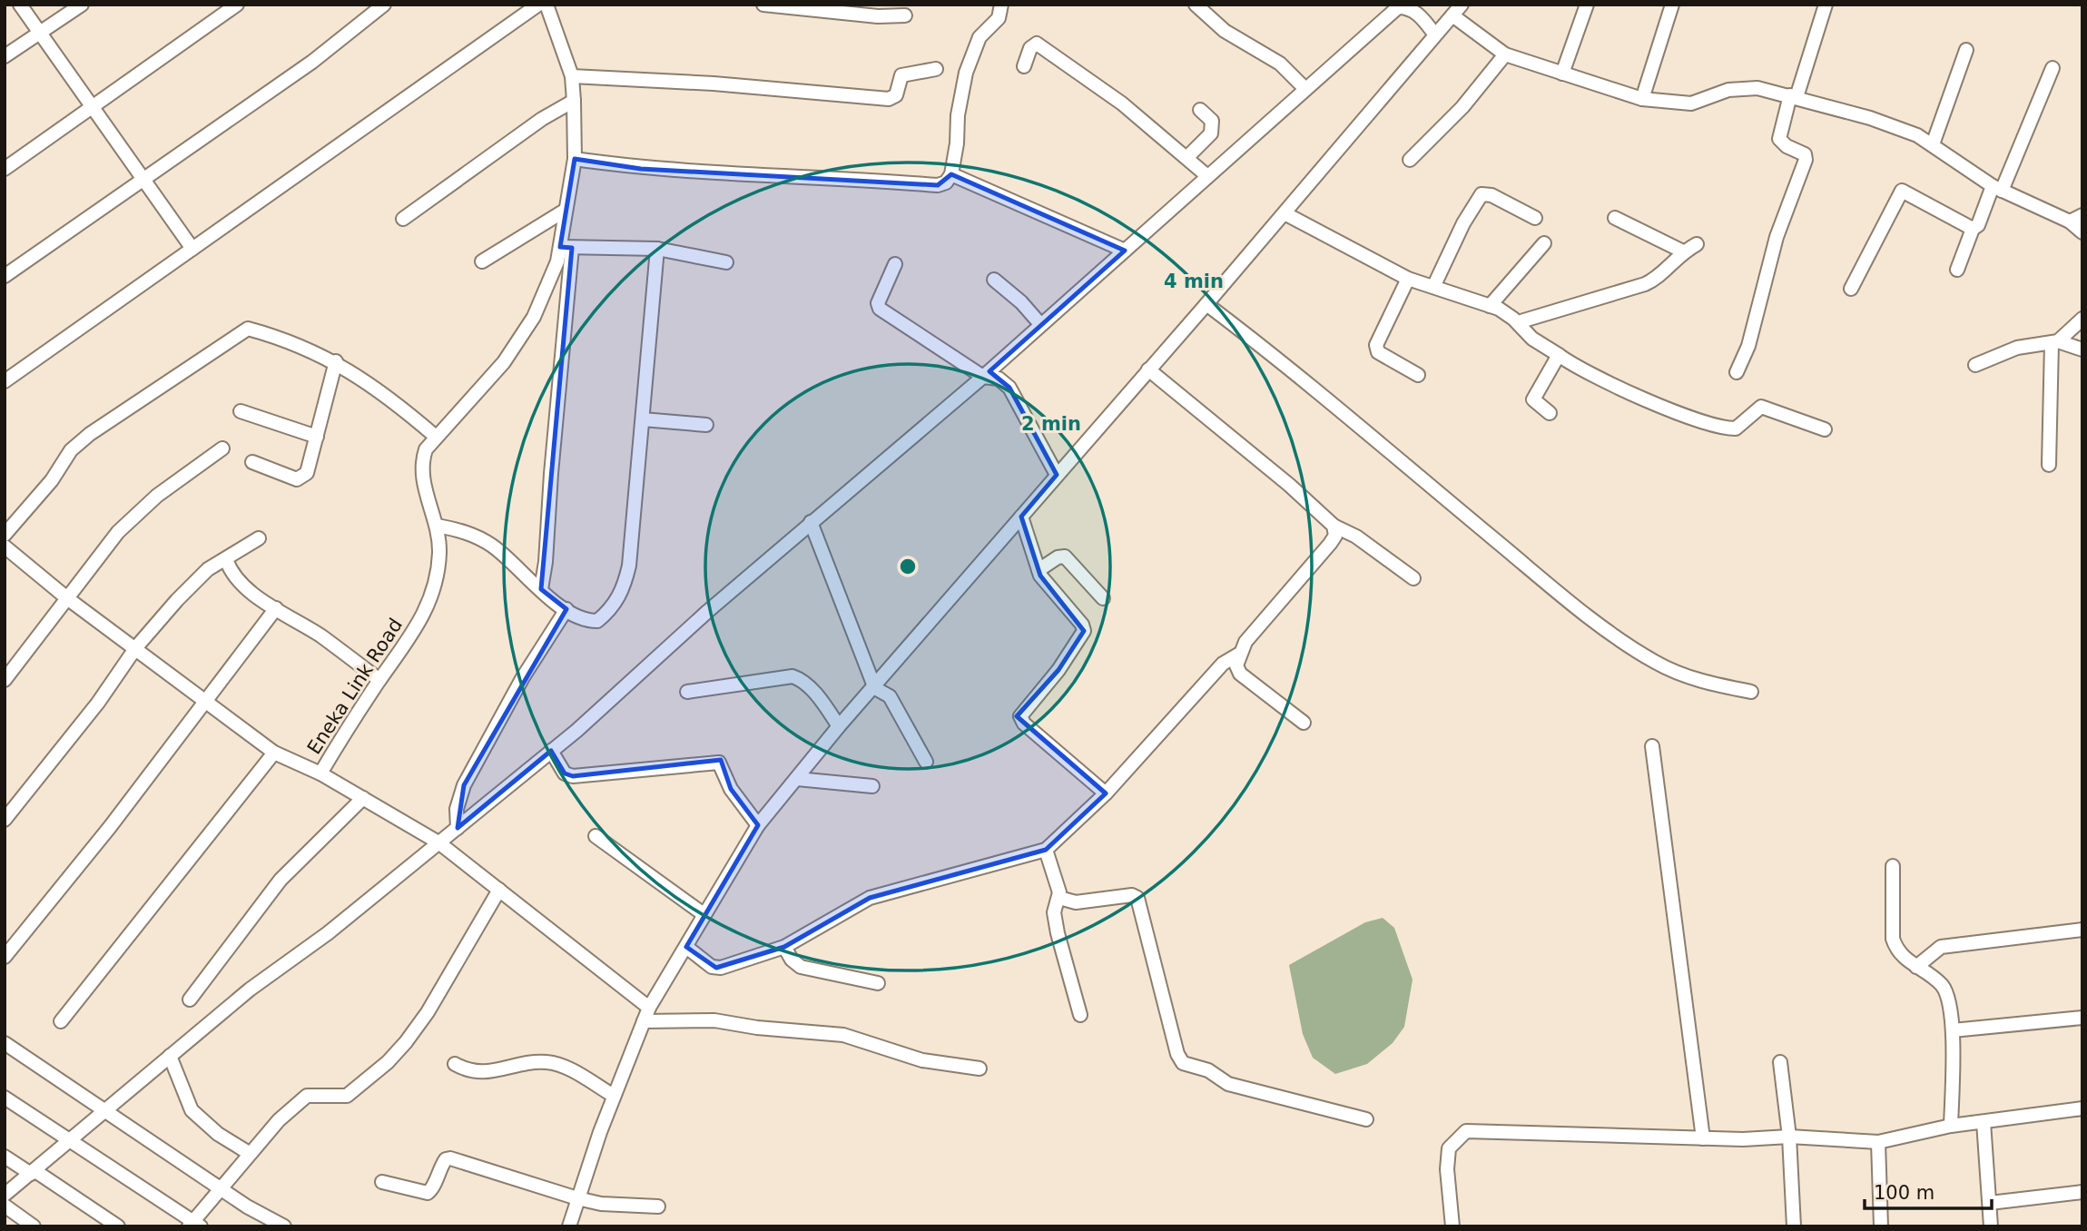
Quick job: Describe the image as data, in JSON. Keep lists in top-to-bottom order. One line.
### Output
{"streets":{"street":["Eneka Link Road"]},"scale_bar":"100 m","rings":["4 min","2 min"]}
